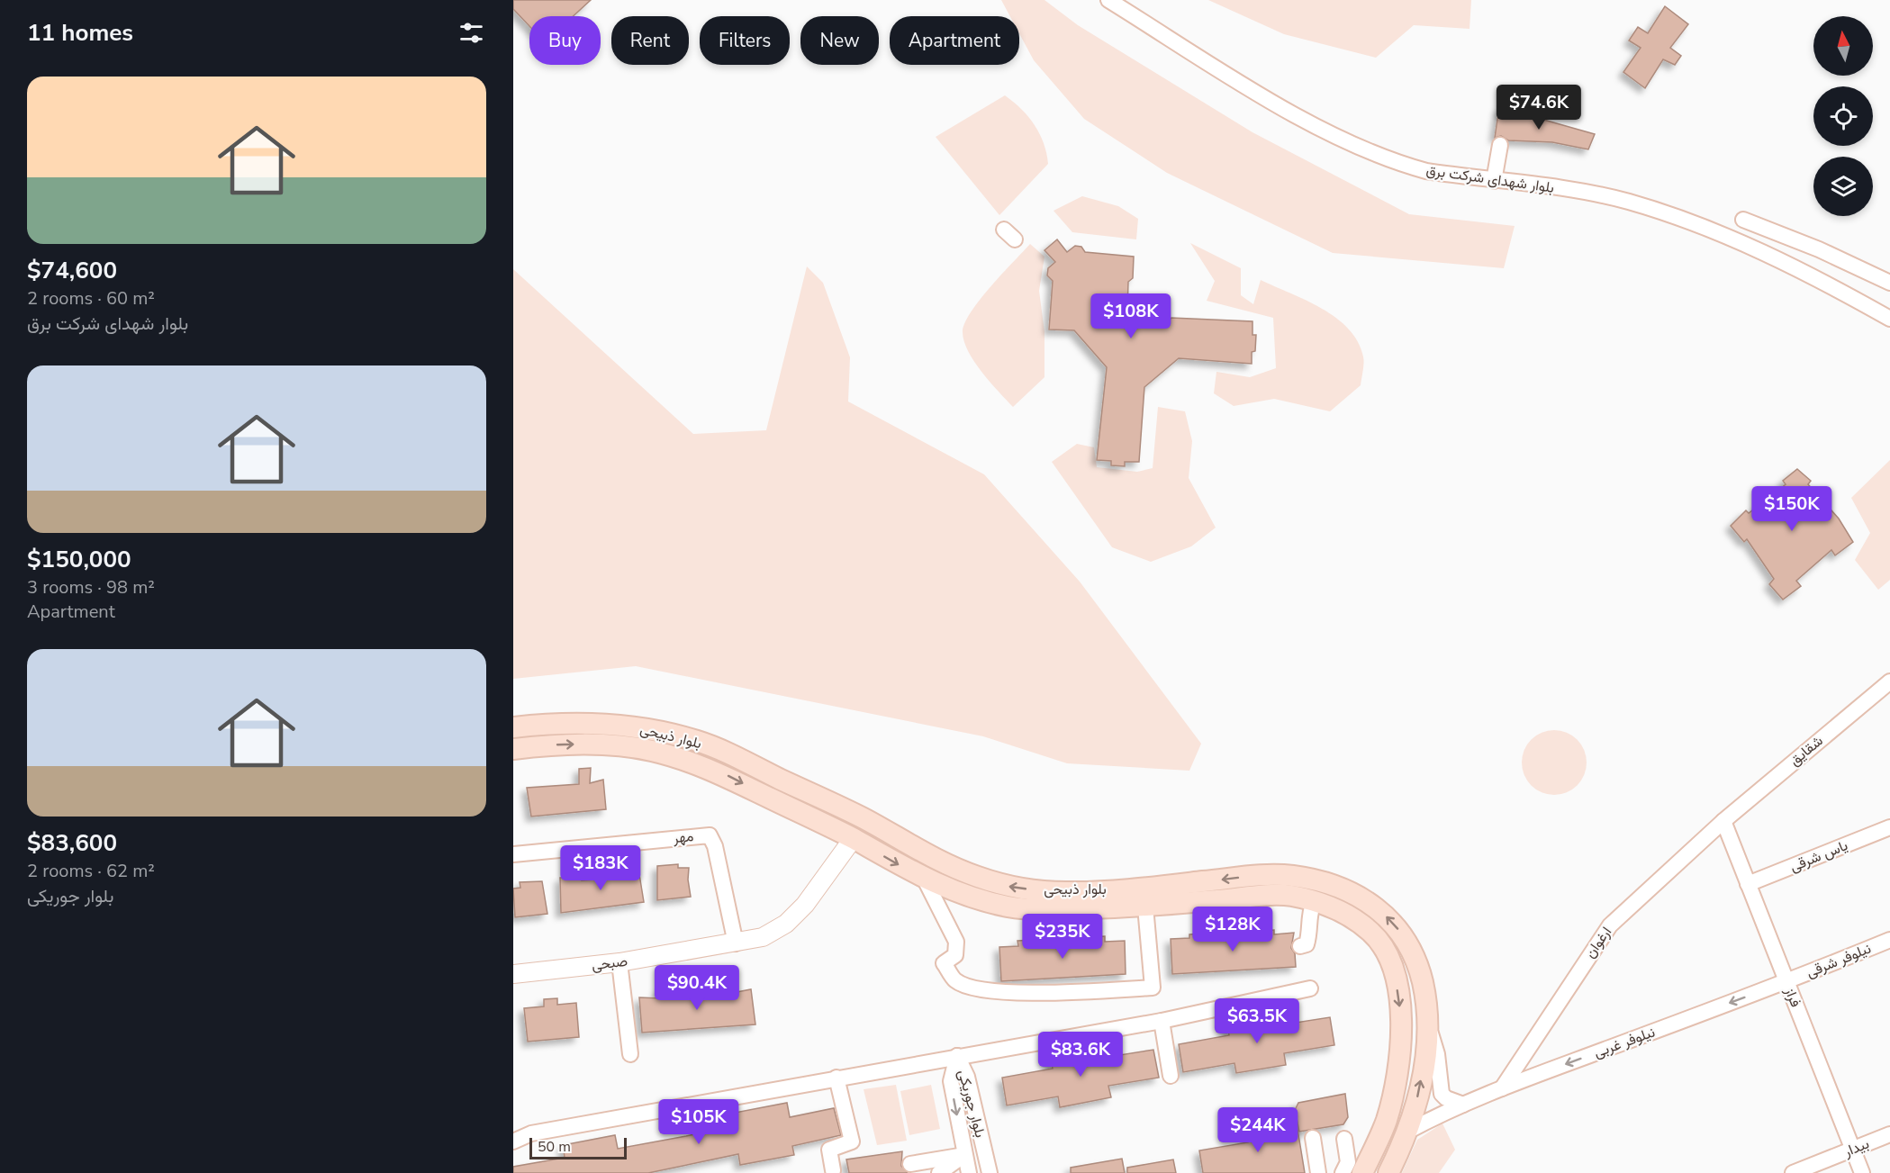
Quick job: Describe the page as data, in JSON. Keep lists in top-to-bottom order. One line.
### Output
{"streets":{"main road":["بلوار ذبیحی"],"street":["بلوار شهدای شرکت برق","شقایق","مهر","یاس شرقی","ارغوان","نیلوفر شرقی","صبحی","فراز","نیلوفر غربی","بلوار جوریکی","بیدار"]},"crossings":[["بلوار ذبیحی","صبحی"],["بلوار ذبیحی","نیلوفر غربی"],["شقایق","ارغوان"],["شقایق","فراز"],["مهر","صبحی"],["یاس شرقی","فراز"],["ارغوان","فراز"],["ارغوان","نیلوفر غربی"],["نیلوفر شرقی","فراز"],["نیلوفر شرقی","نیلوفر غربی"],["فراز","نیلوفر غربی"],["فراز","بیدار"]],"one_way":["نیلوفر غربی"],"scale_bar":"50 m","north":"top","page":{"heading":"11 homes","chip":["Buy","Rent","Filters","New","Apartment"],"list":[{"name":"$74,600","note":"2 rooms · 60 m² · بلوار شهدای شرکت برق"},{"name":"$150,000","note":"3 rooms · 98 m² · Apartment"},{"name":"$83,600","note":"2 rooms · 62 m² · بلوار جوریکی"}],"price":["$74.6K","$108K","$150K","$183K","$128K","$235K","$90.4K","$63.5K","$83.6K","$105K","$244K"],"scale":"50 m"}}
